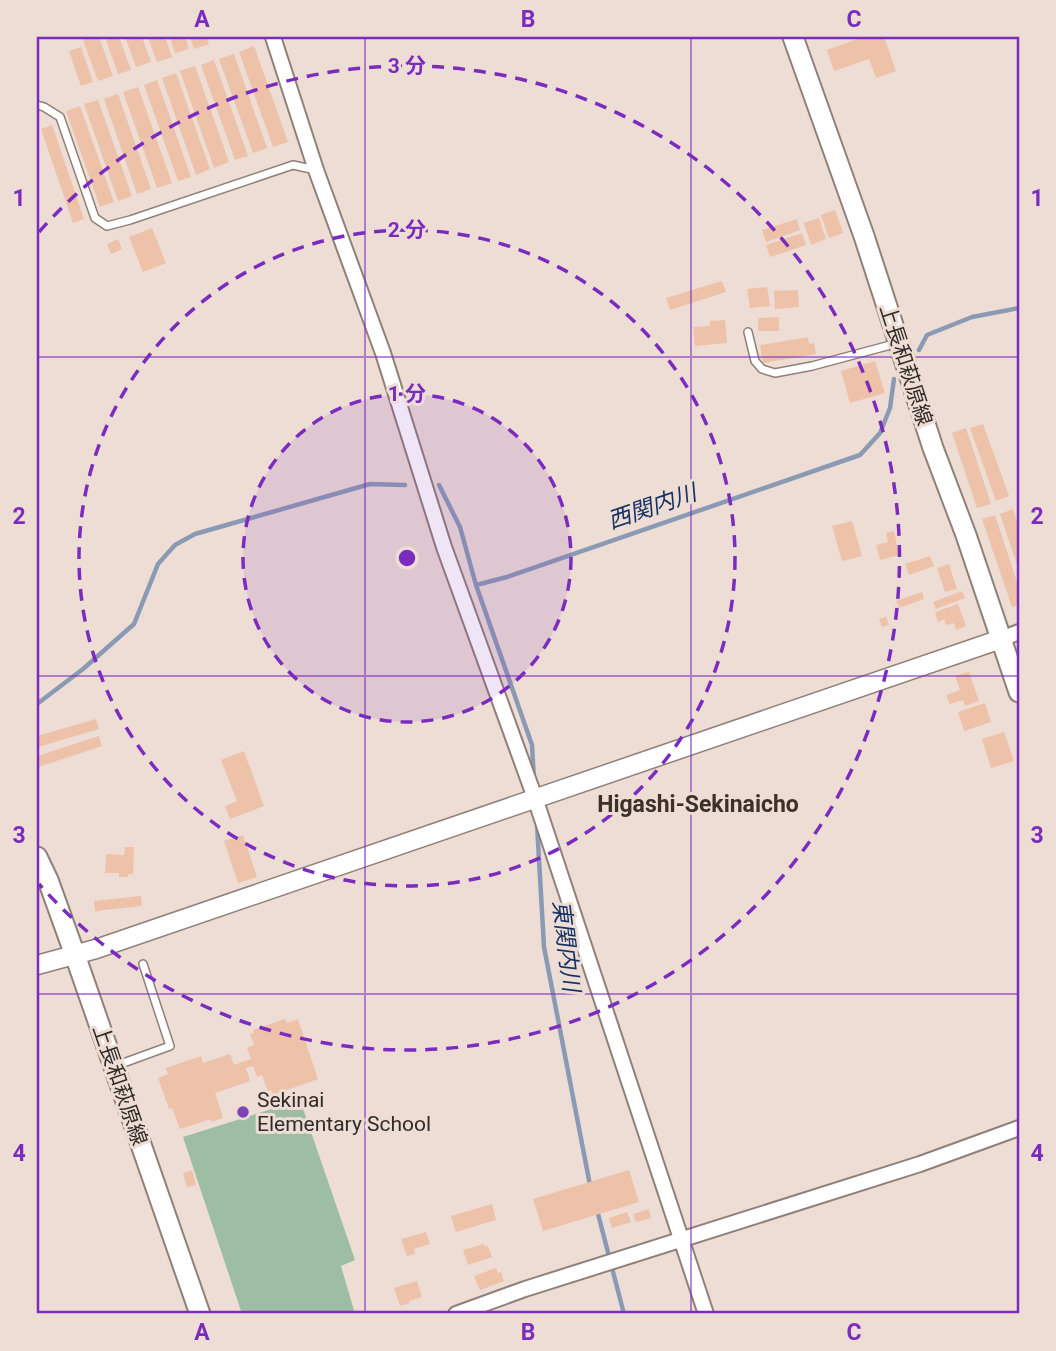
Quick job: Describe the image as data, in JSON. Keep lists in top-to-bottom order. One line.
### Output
{"streets":{"main road":["上長和萩原線"]},"districts":["Higashi-Sekinaicho"],"water":["西関内川","東関内川"],"places":["Sekinai Elementary School"],"grid":{"columns":["A","B","C"],"rows":["1","2","3","4"]},"rings":["3 分","2 分","1 分"]}
